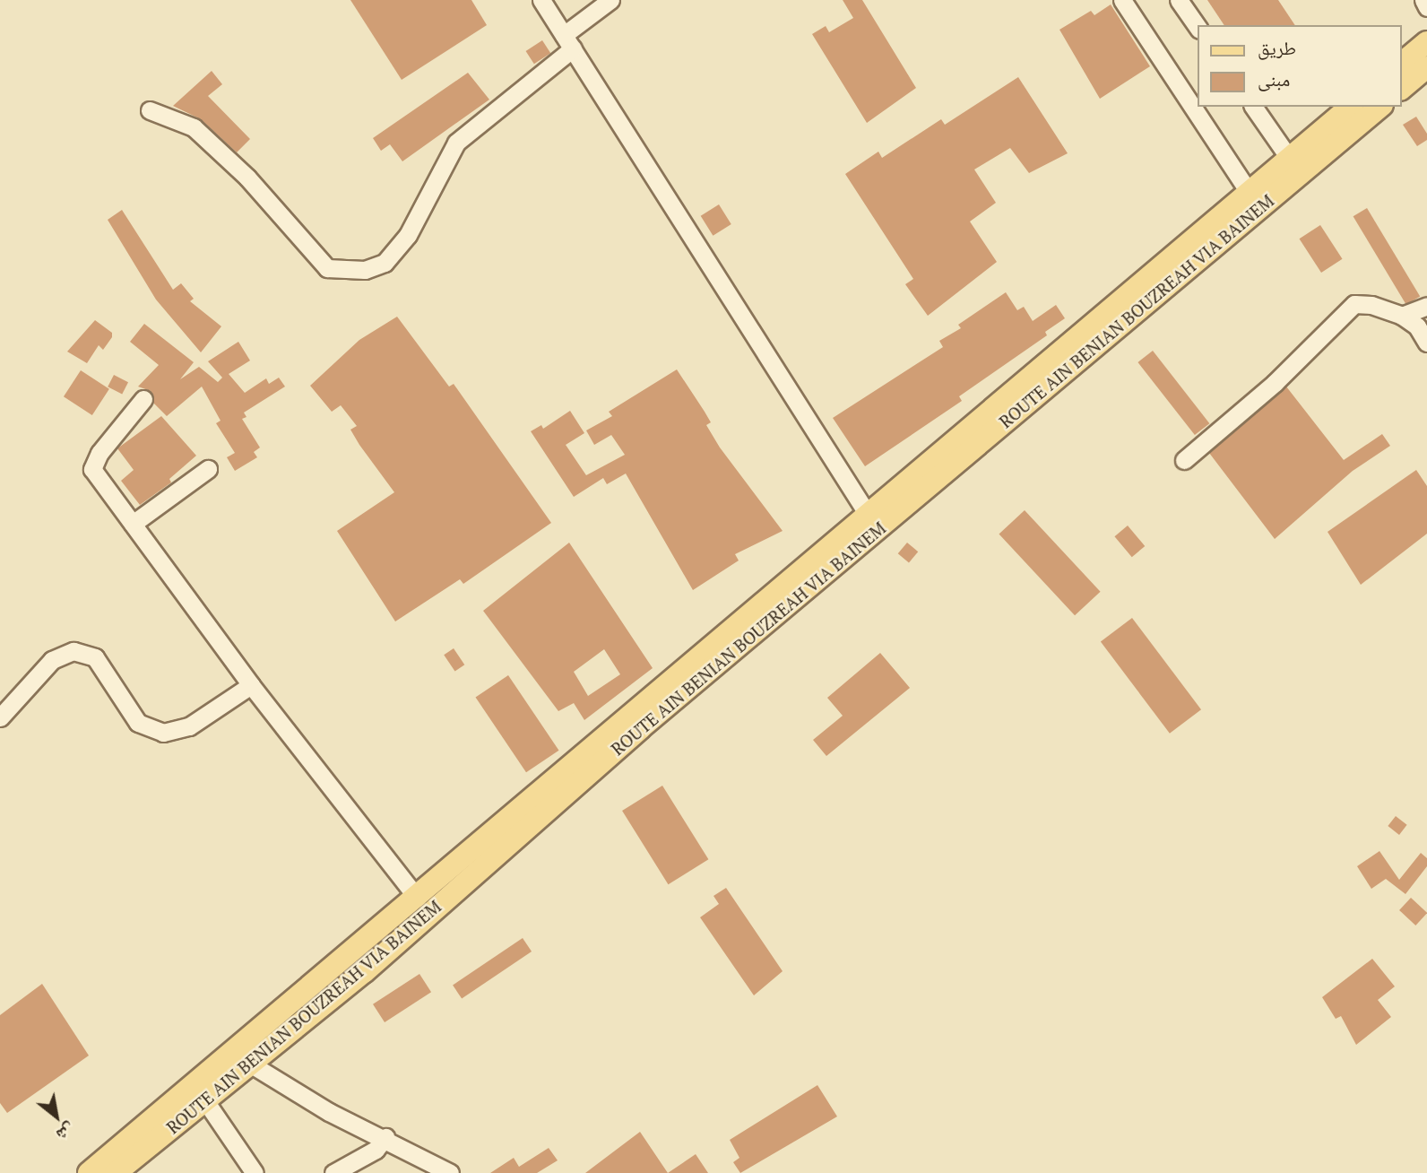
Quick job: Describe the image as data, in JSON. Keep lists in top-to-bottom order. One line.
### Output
{"streets":{"main road":["ROUTE AIN BENIAN BOUZREAH VIA BAINEM"]},"legend":["طريق","مبنى"],"north":"bottom right"}
